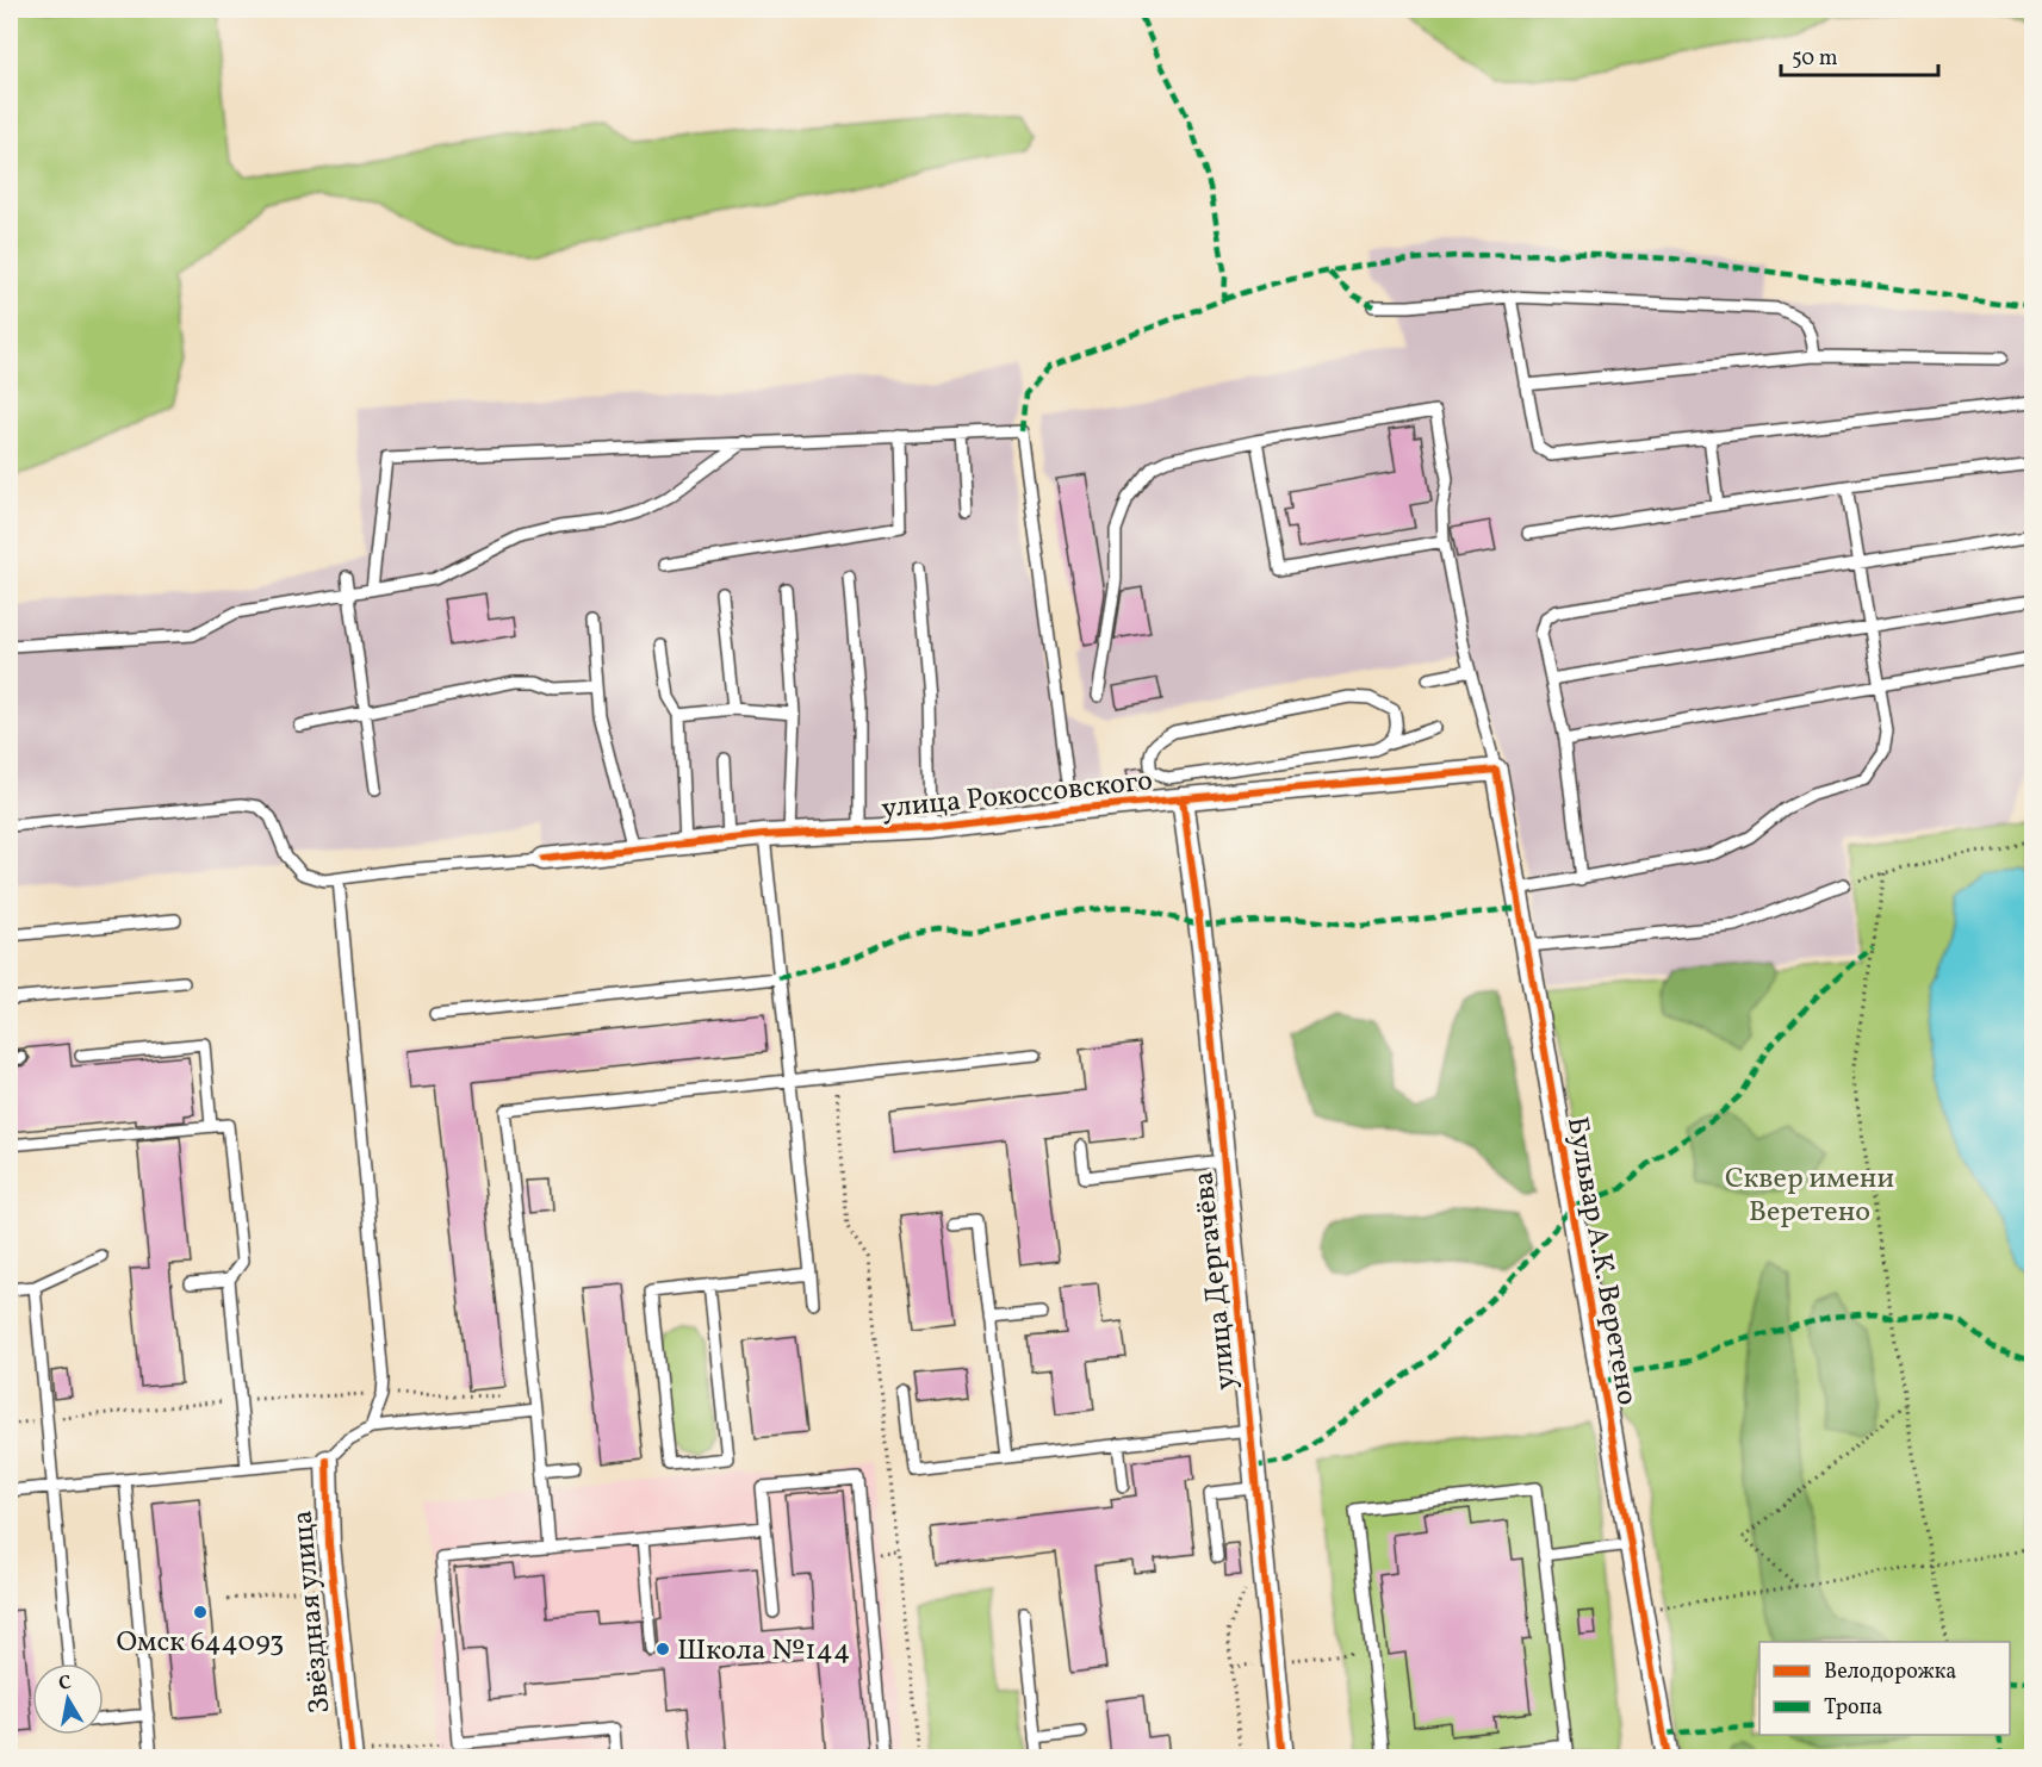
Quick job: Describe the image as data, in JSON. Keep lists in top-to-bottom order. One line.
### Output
{"streets":{"street":["улица Рокоссовского","Бульвар А.К. Веретено","улица Дергачёва","Звёздная улица"]},"crossings":[["улица Рокоссовского","Бульвар А.К. Веретено"],["улица Рокоссовского","улица Дергачёва"]],"parks":["Сквер имени Веретено"],"places":["Омск 644093","Школа №144"],"legend":["Велодорожка","Тропа"],"scale_bar":"50 m","north":"top"}
